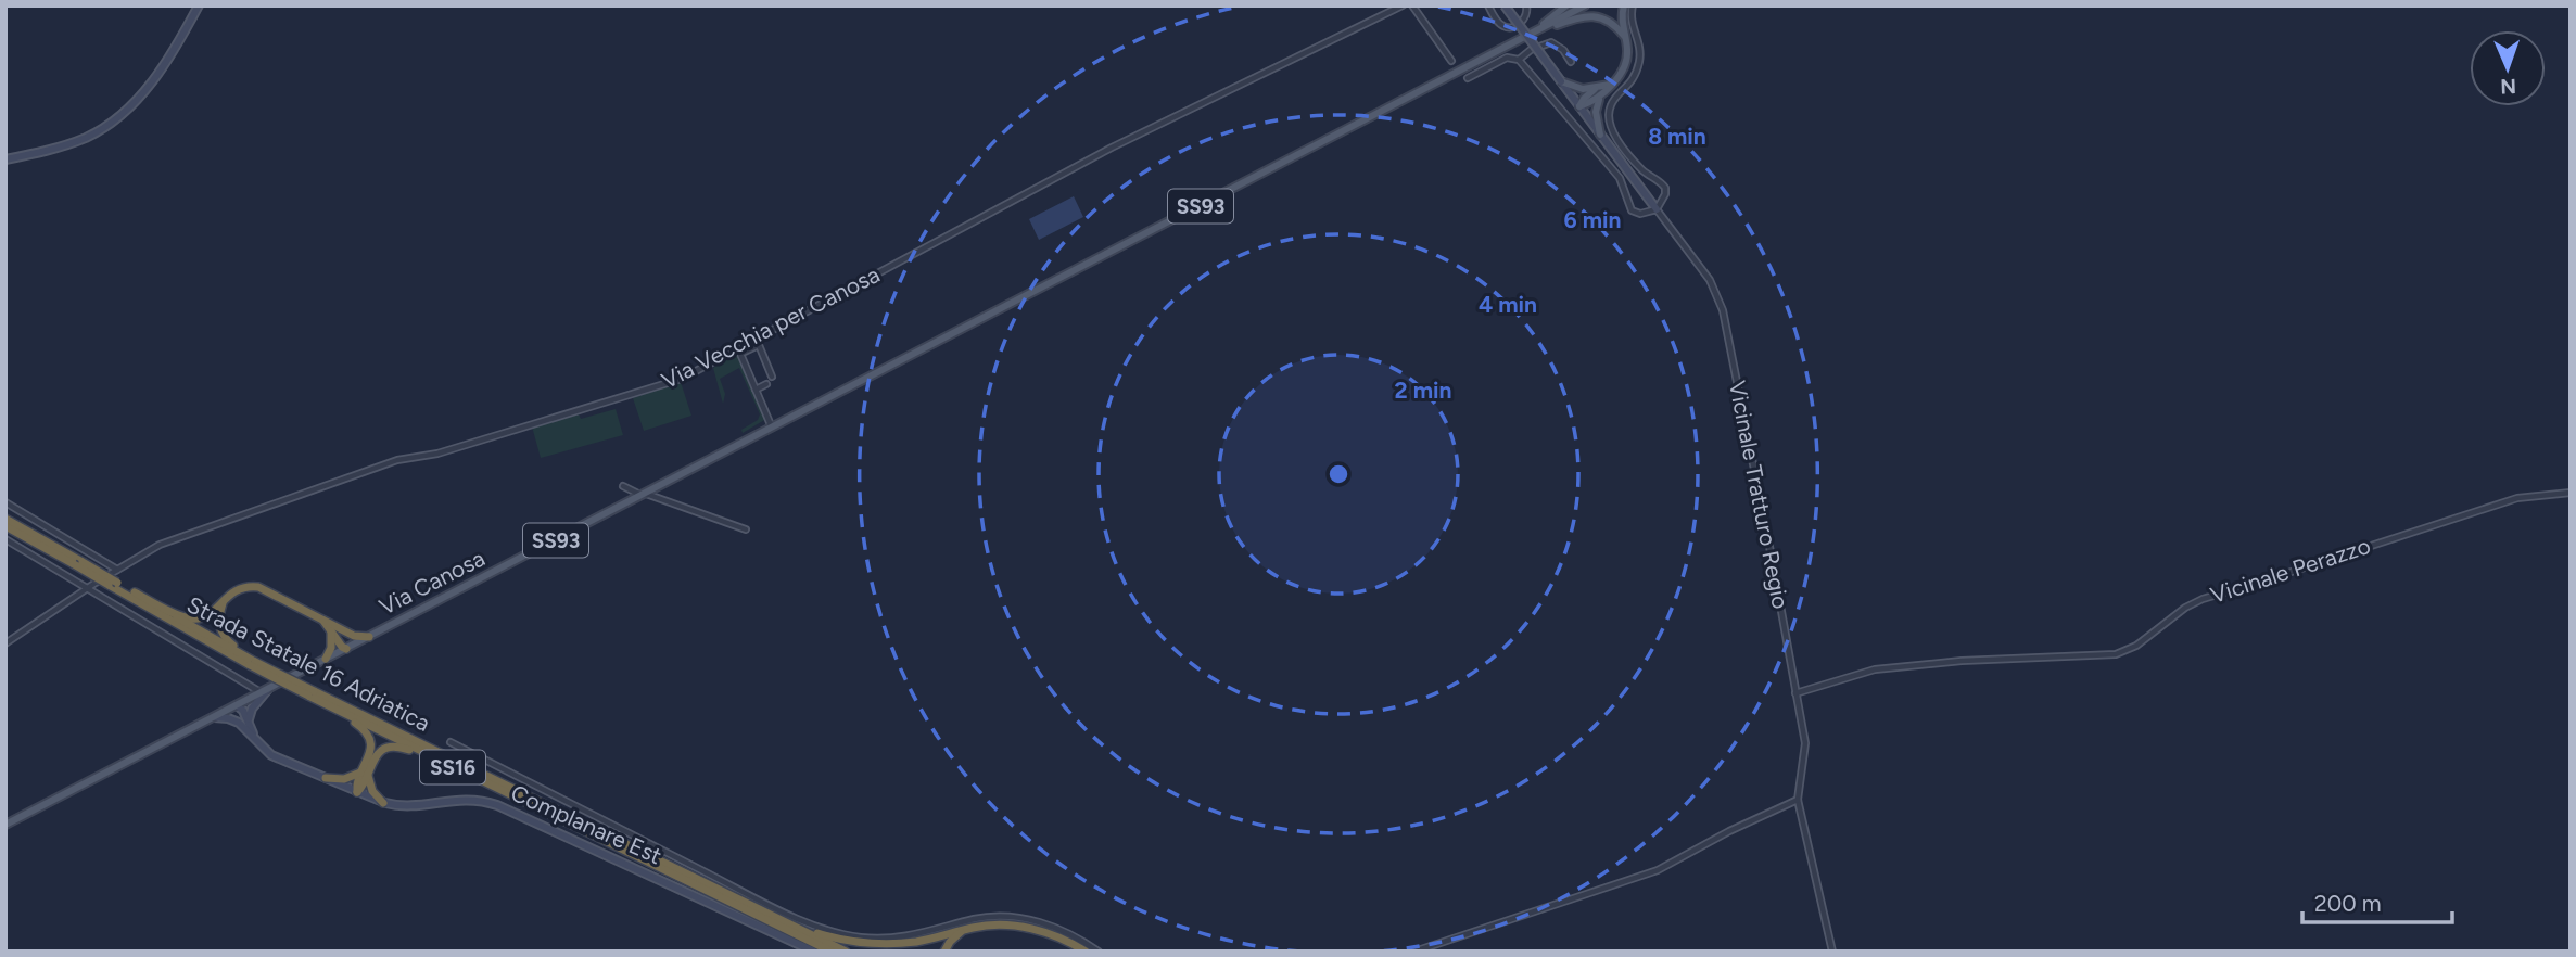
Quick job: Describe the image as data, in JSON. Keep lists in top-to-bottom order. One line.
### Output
{"streets":{"highway":["Strada Statale 16 Adriatica","SS16"],"main road":["SS93","Via Canosa"],"street":["Via Vecchia per Canosa","Vicinale Tratturo Regio","Vicinale Perazzo","Complanare Est"]},"crossings":[["SS93","Via Canosa"],["Vicinale Tratturo Regio","Vicinale Perazzo"],["Via Canosa","SS16"],["Via Canosa","Complanare Est"],["Strada Statale 16 Adriatica","SS16"],["SS16","Complanare Est"]],"scale_bar":"200 m","north":"bottom","rings":["8 min","6 min","4 min","2 min"]}
